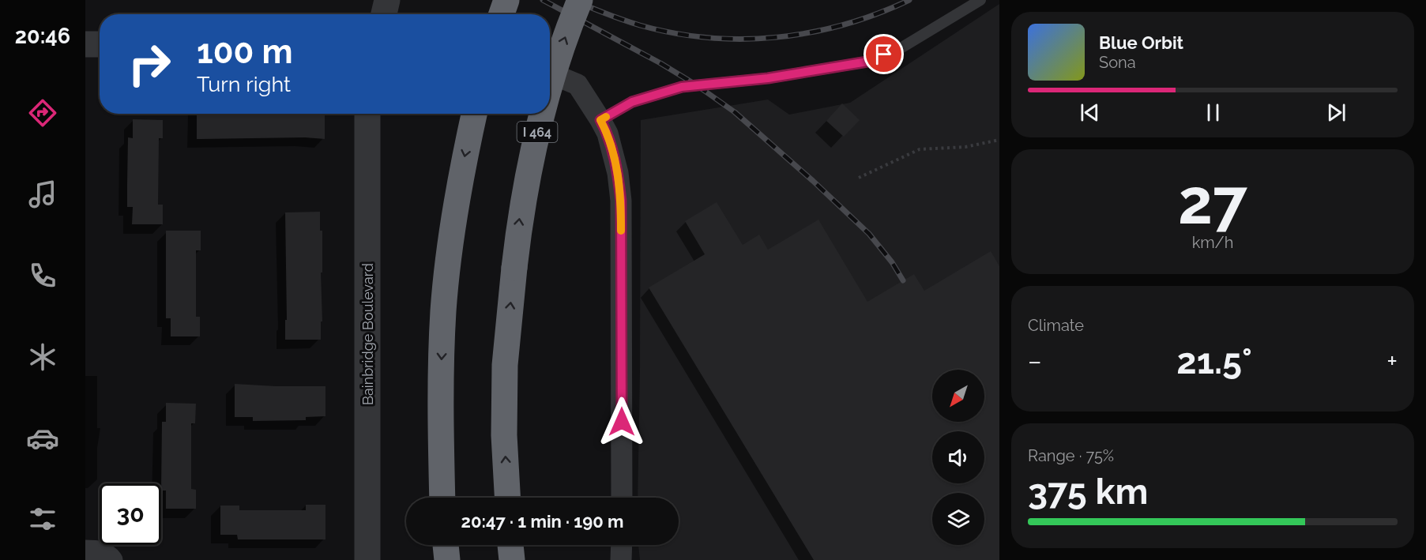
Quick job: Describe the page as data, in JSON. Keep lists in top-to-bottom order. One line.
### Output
{"streets":{"highway":["I 464"],"street":["Bainbridge Boulevard"]},"north":"bottom left","page":{"tabs":"20:46","turn":["100 m","Turn right"],"song":["Blue Orbit","Sona"],"tile":[["27","km/h"],"Climate",["Range · 75%","375 km"]],"heat":["−","21.5°","+"],"limit":"30","trip":"20:47 · 1 min · 190 m"}}
